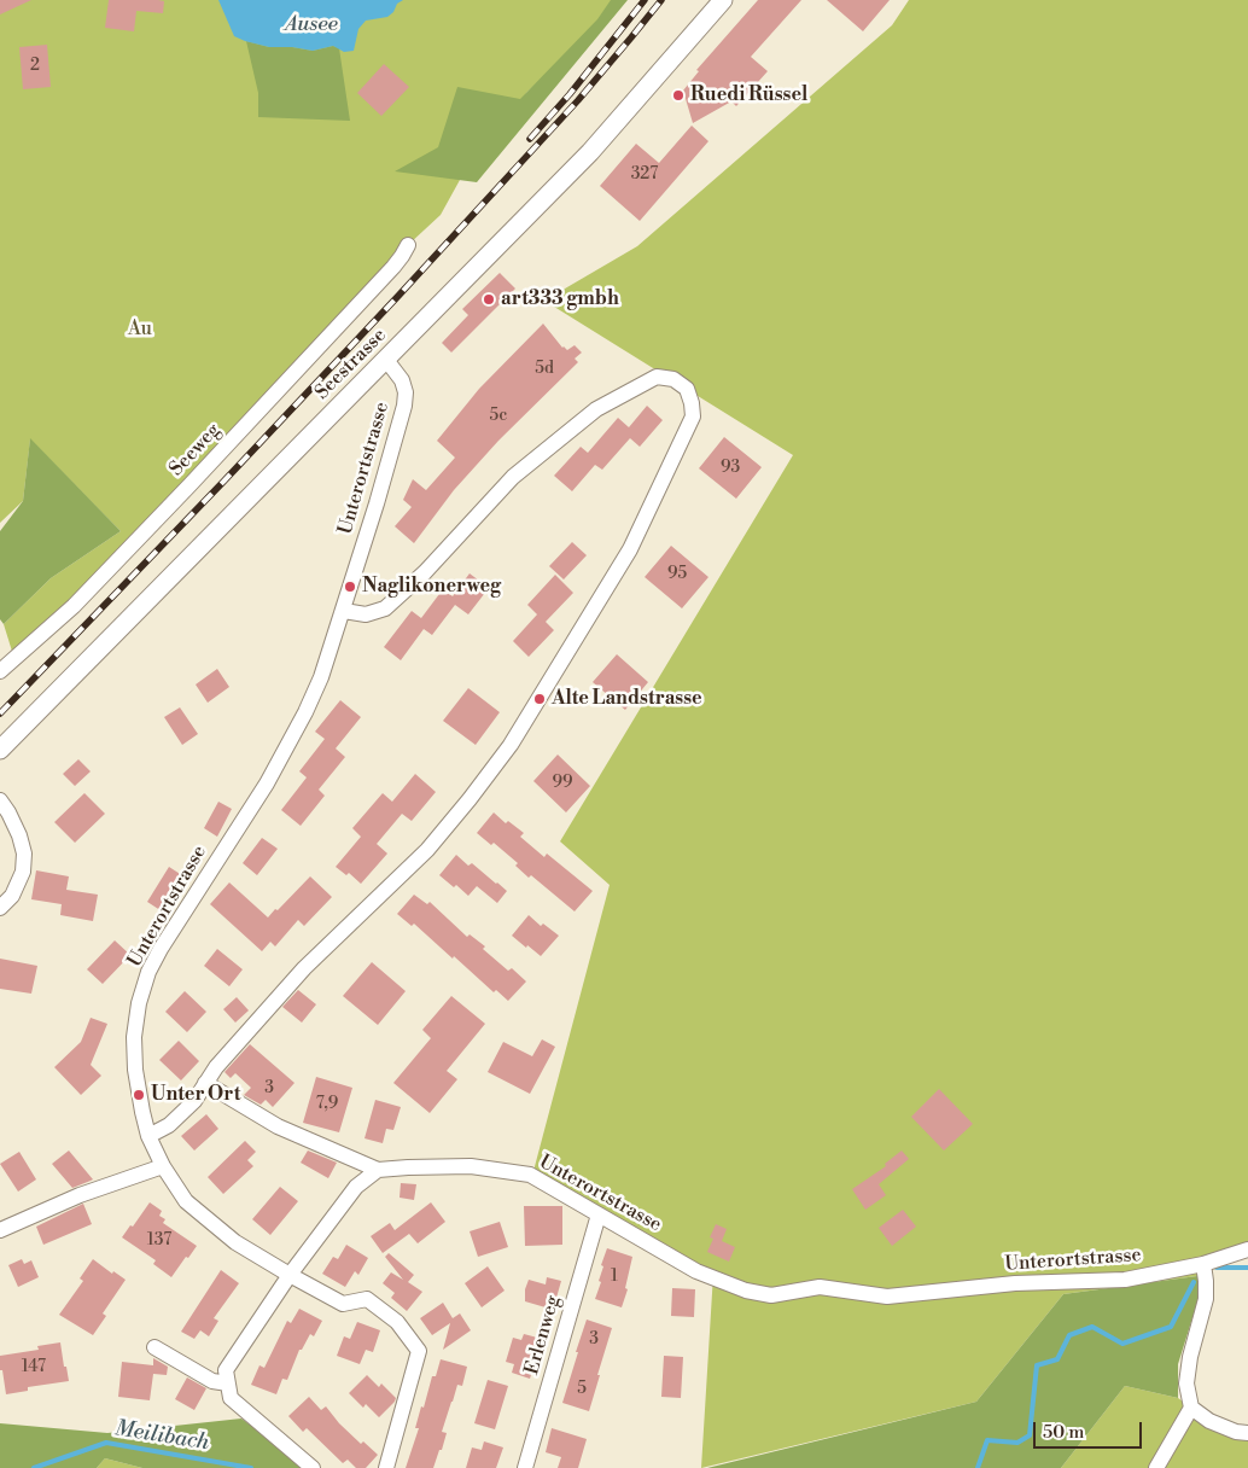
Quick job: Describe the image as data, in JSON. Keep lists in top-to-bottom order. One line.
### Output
{"streets":{"main road":["Seestrasse"],"street":["Seeweg","Unterortstrasse","Erlenweg"]},"crossings":[["Seestrasse","Unterortstrasse"],["Unterortstrasse","Erlenweg"]],"water":["Ausee","Meilibach"],"parks":["Au"],"places":["Ruedi Rüssel","art333 gmbh","Naglikonerweg","Alte Landstrasse","Unter Ort"],"house_numbers":["2","327","5d","5c","93","95","99","3","7,9","137","1","3","147","5"],"scale_bar":"50 m"}
